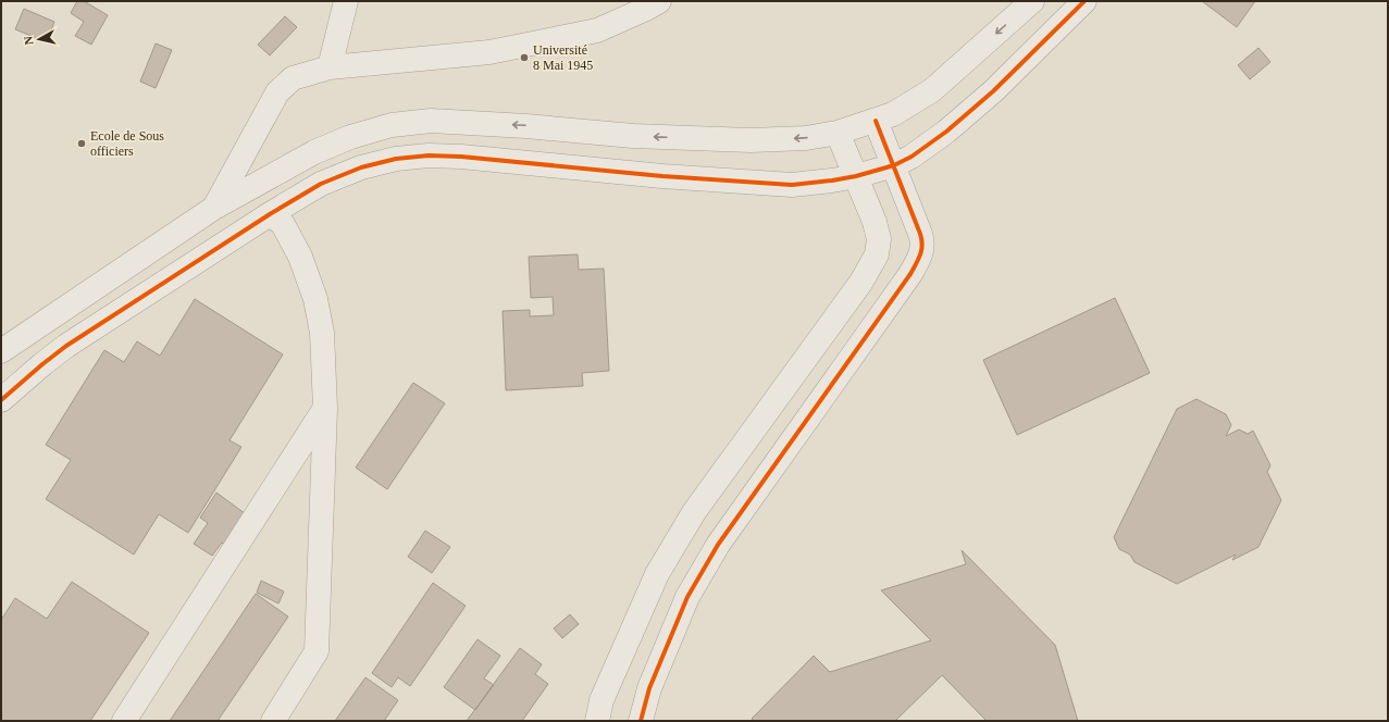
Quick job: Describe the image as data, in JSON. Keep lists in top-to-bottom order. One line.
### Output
{"places":["Université 8 Mai 1945","Ecole de Sous officiers"],"north":"left"}
